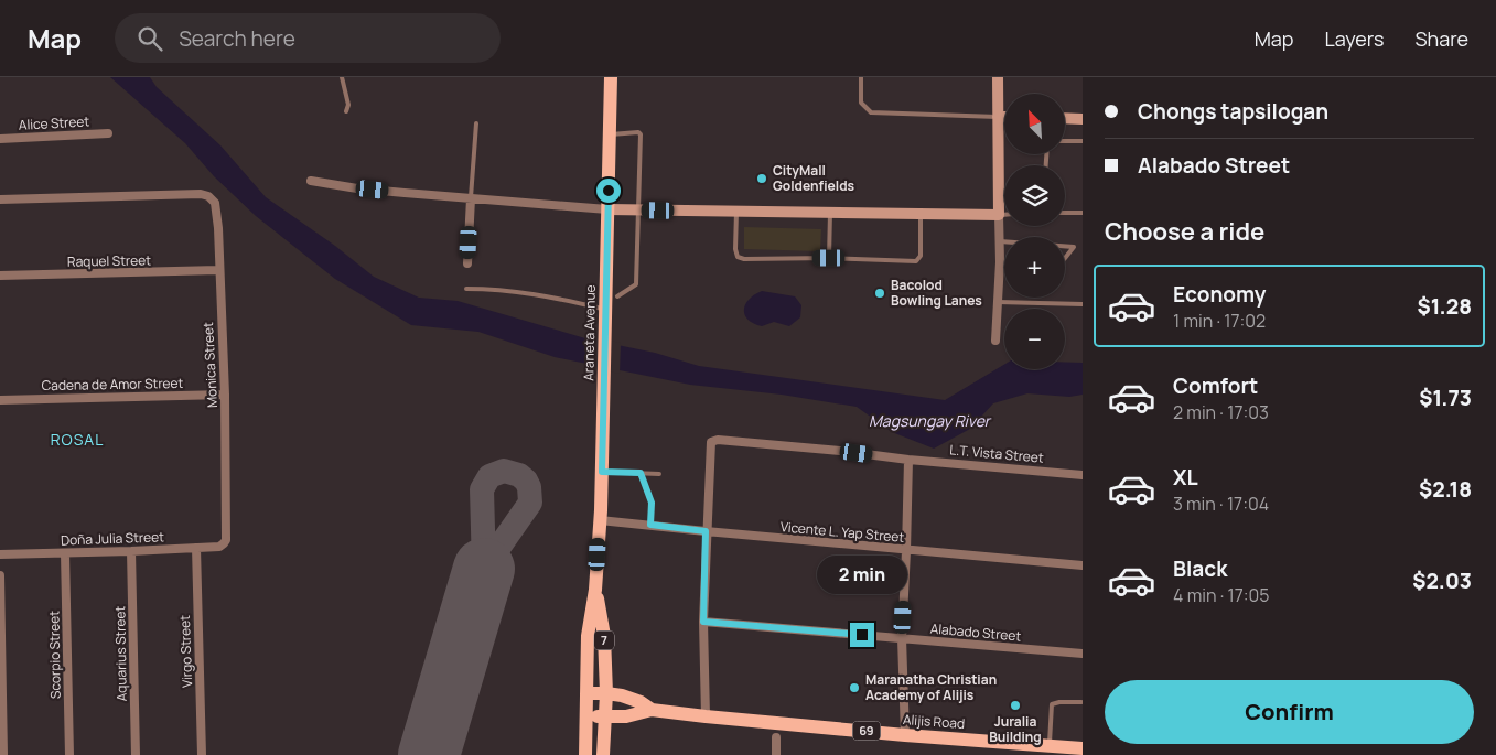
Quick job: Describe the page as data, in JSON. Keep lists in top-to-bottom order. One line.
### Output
{"streets":{"main road":["Araneta Avenue","7","Alijis Road","69"],"street":["Alice Street","Raquel Street","Monica Street","Cadena de Amor Street","L.T. Vista Street","Vicente L. Yap Street","Doña Julia Street","Alabado Street","Virgo Street","Aquarius Street","Scorpio Street"]},"crossings":[["Raquel Street","Monica Street"],["Araneta Avenue","Vicente L. Yap Street"],["Araneta Avenue","Alijis Road"],["Monica Street","Cadena de Amor Street"],["Monica Street","Doña Julia Street"],["L.T. Vista Street","Vicente L. Yap Street"],["Doña Julia Street","Virgo Street"],["Doña Julia Street","Aquarius Street"],["Doña Julia Street","Scorpio Street"]],"districts":["ROSAL"],"water":["Magsungay River"],"places":["CityMall Goldenfields","Bacolod Bowling Lanes","Maranatha Christian Academy of Alijis","Juralia Building"],"north":"top left","page":{"header":"Map","search":"Search here","nav":["Map","Layers","Share"],"banner":["Chongs tapsilogan","Alabado Street"],"map_buttons":["+","−"],"heading":"Choose a ride","list":[{"name":"Economy","note":"1 min · 17:02","value":"$1.28"},{"name":"Comfort","note":"2 min · 17:03","value":"$1.73"},{"name":"XL","note":"3 min · 17:04","value":"$2.18"},{"name":"Black","note":"4 min · 17:05","value":"$2.03"}],"bubble":"2 min","buttons":"Confirm"}}
